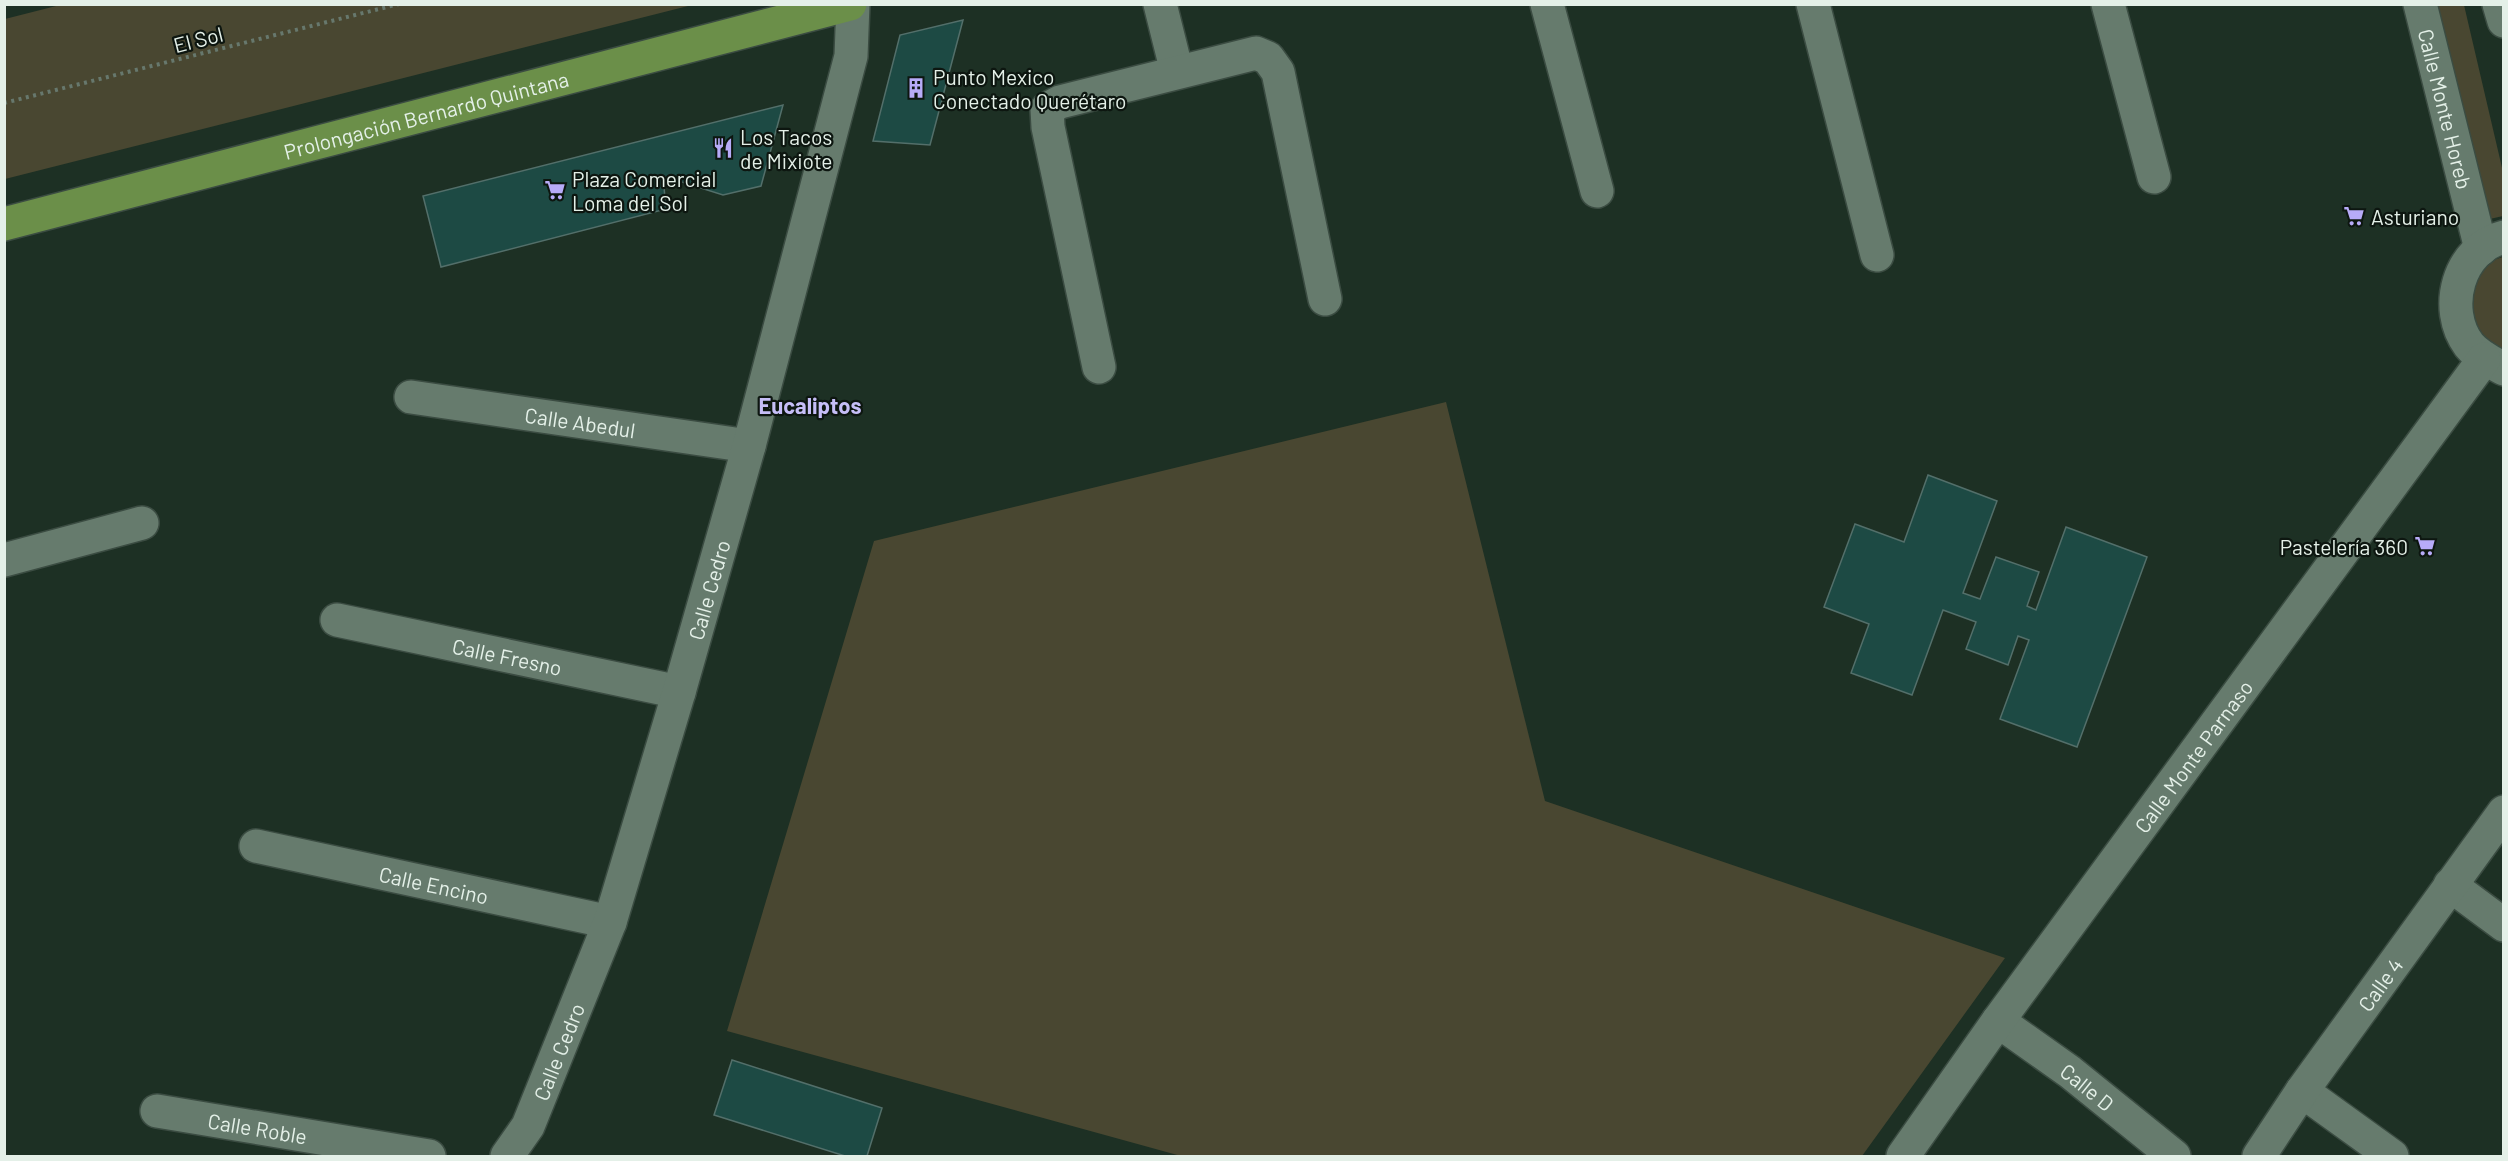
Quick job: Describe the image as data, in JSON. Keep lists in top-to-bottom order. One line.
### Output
{"streets":{"main road":["Prolongación Bernardo Quintana"],"street":["Calle Monte Horeb","Calle Abedul","Calle Cedro","Calle Fresno","Calle Monte Parnaso","Calle Encino","Calle 4","Calle D","Calle Roble"],"path":["El Sol"]},"crossings":[["Prolongación Bernardo Quintana","Calle Cedro"],["Calle Abedul","Calle Cedro"],["Calle Cedro","Calle Fresno"],["Calle Cedro","Calle Encino"],["Calle Monte Parnaso","Calle D"]],"districts":["Eucaliptos"],"places":{"building":["Punto Mexico Conectado Querétaro"],"restaurant":["Los Tacos de Mixiote"],"supermarket":["Plaza Comercial Loma del Sol","Asturiano","Pastelería 360"]}}
